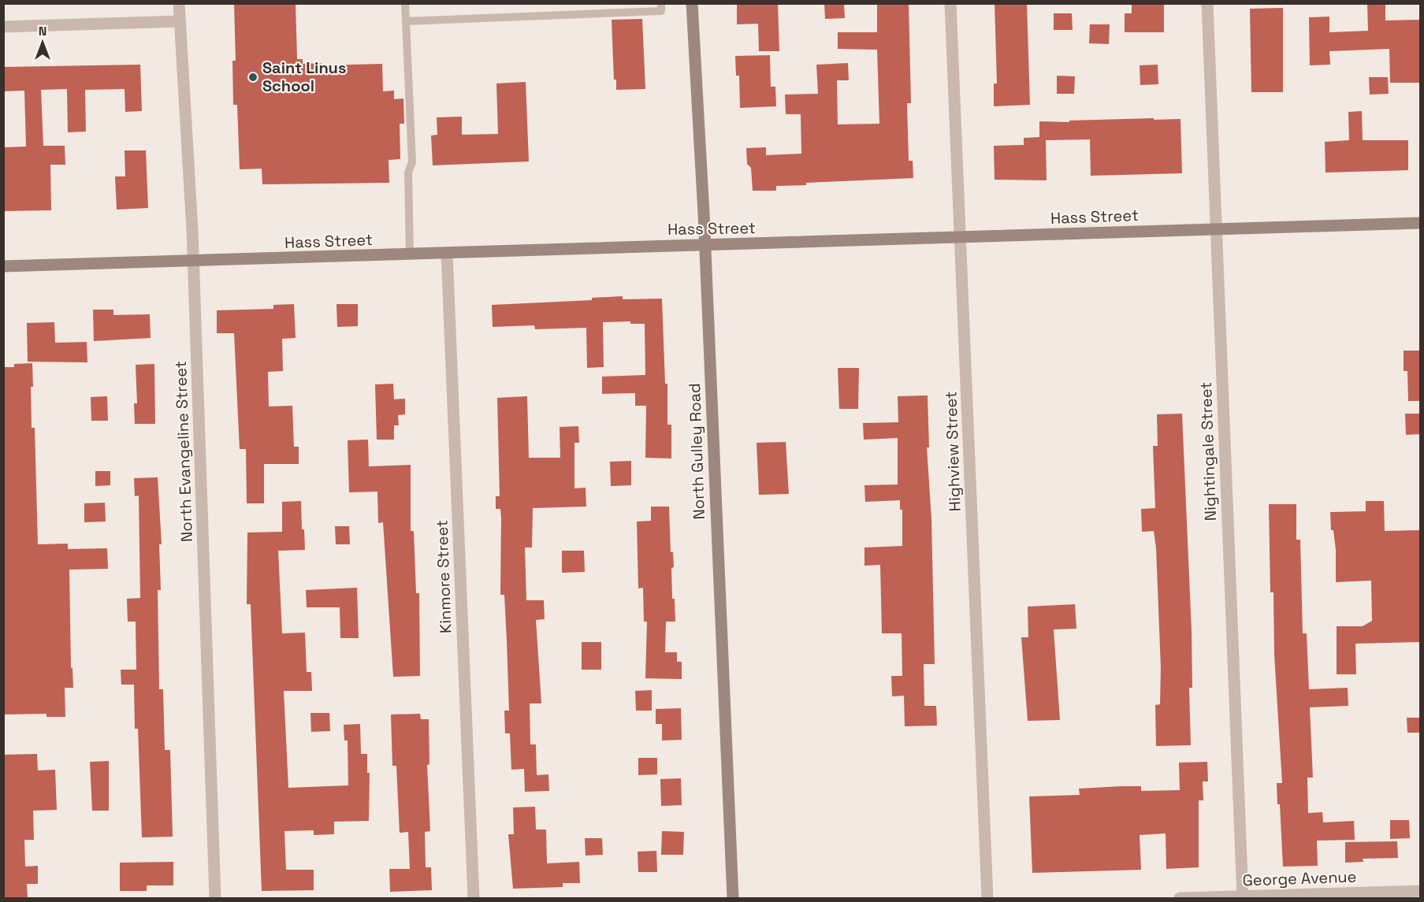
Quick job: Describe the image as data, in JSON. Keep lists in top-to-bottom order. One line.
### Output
{"streets":{"street":["Hass Street","North Evangeline Street","North Gulley Road","Highview Street","Nightingale Street","Kinmore Street","George Avenue"]},"crossings":[["Hass Street","North Evangeline Street"],["Hass Street","North Gulley Road"],["Hass Street","Highview Street"],["Hass Street","Nightingale Street"],["Hass Street","Kinmore Street"],["Nightingale Street","George Avenue"]],"places":["Saint Linus School"],"north":"top"}
